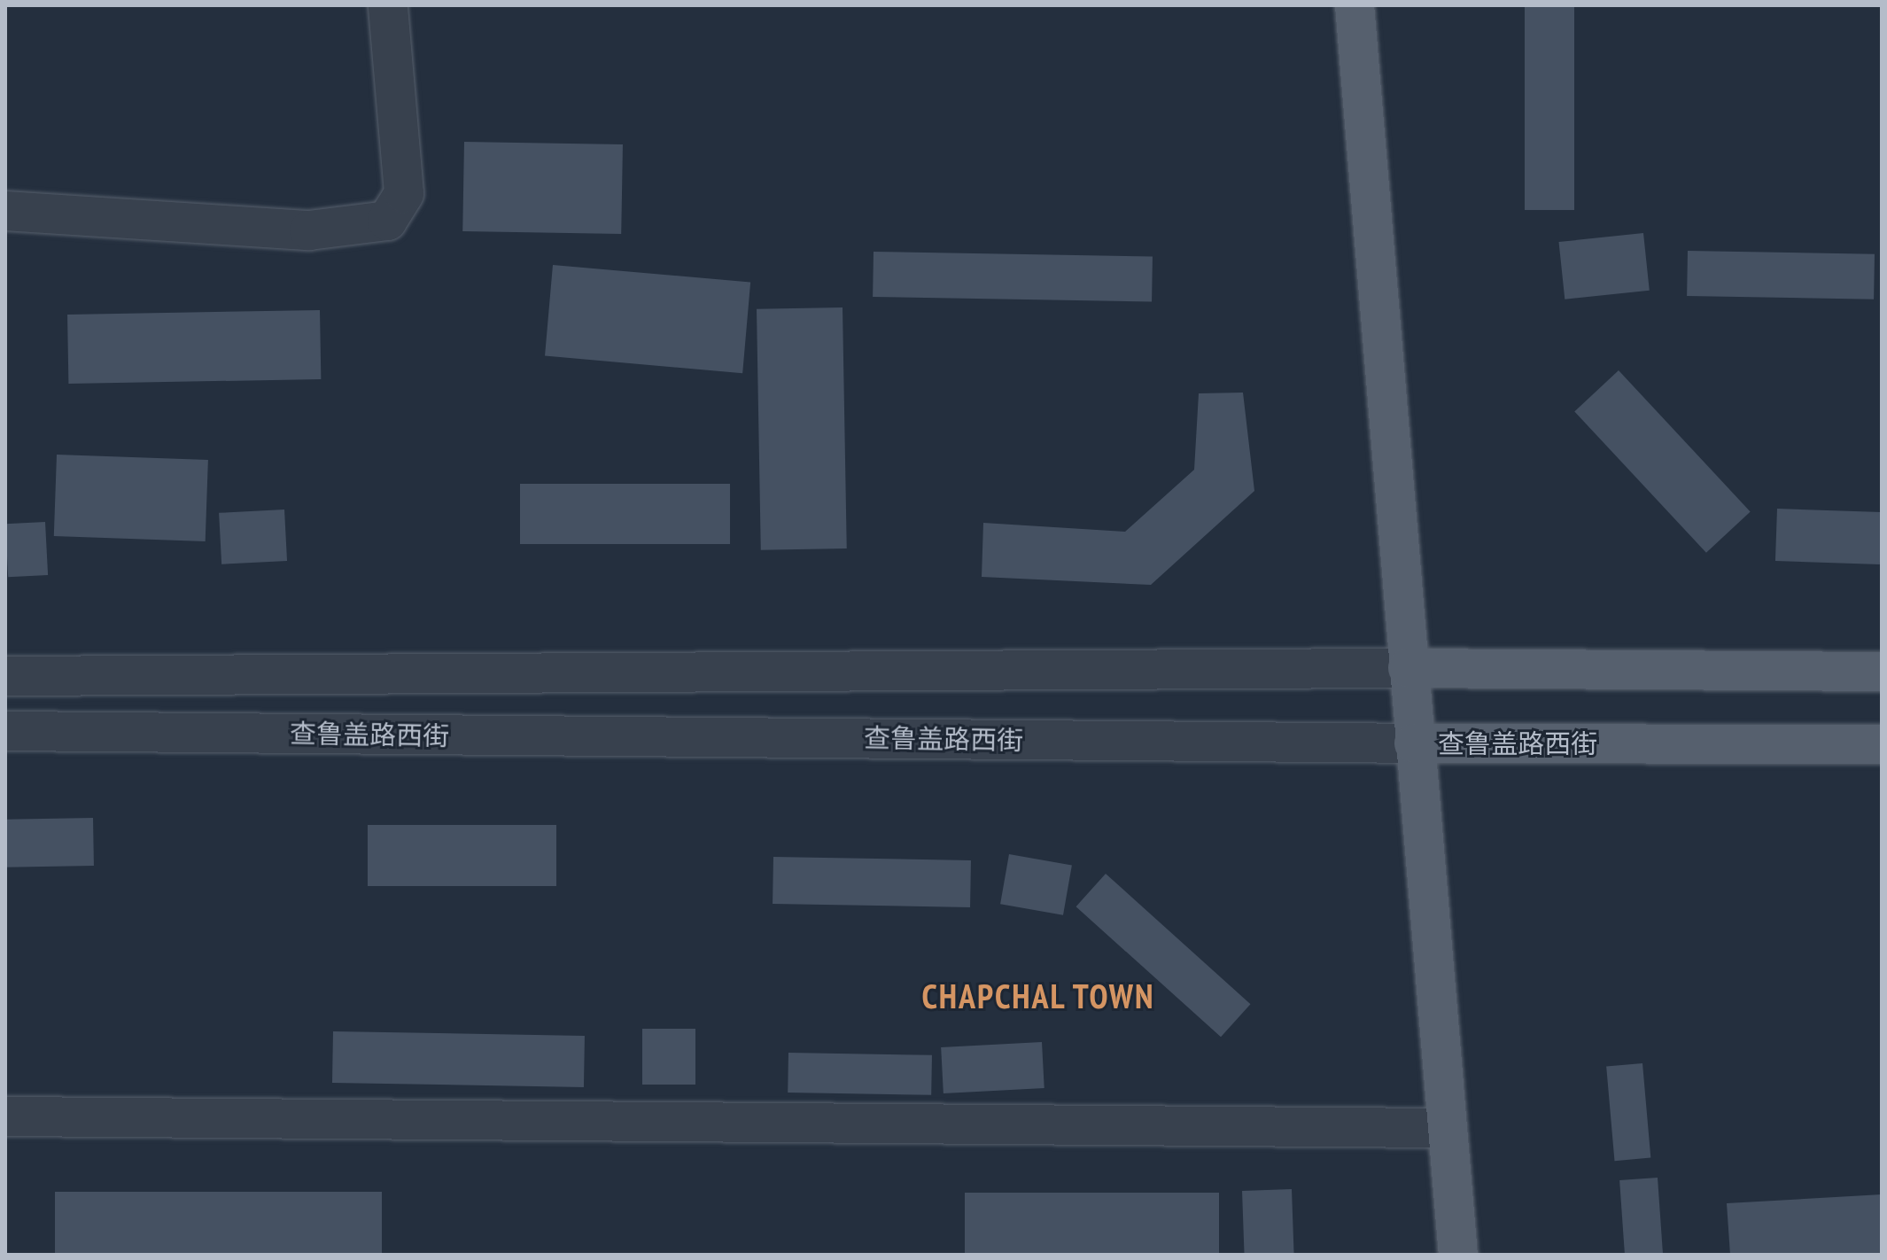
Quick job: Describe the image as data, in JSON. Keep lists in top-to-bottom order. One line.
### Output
{"streets":{"main road":["查鲁盖路西街"]},"districts":["CHAPCHAL TOWN"]}
